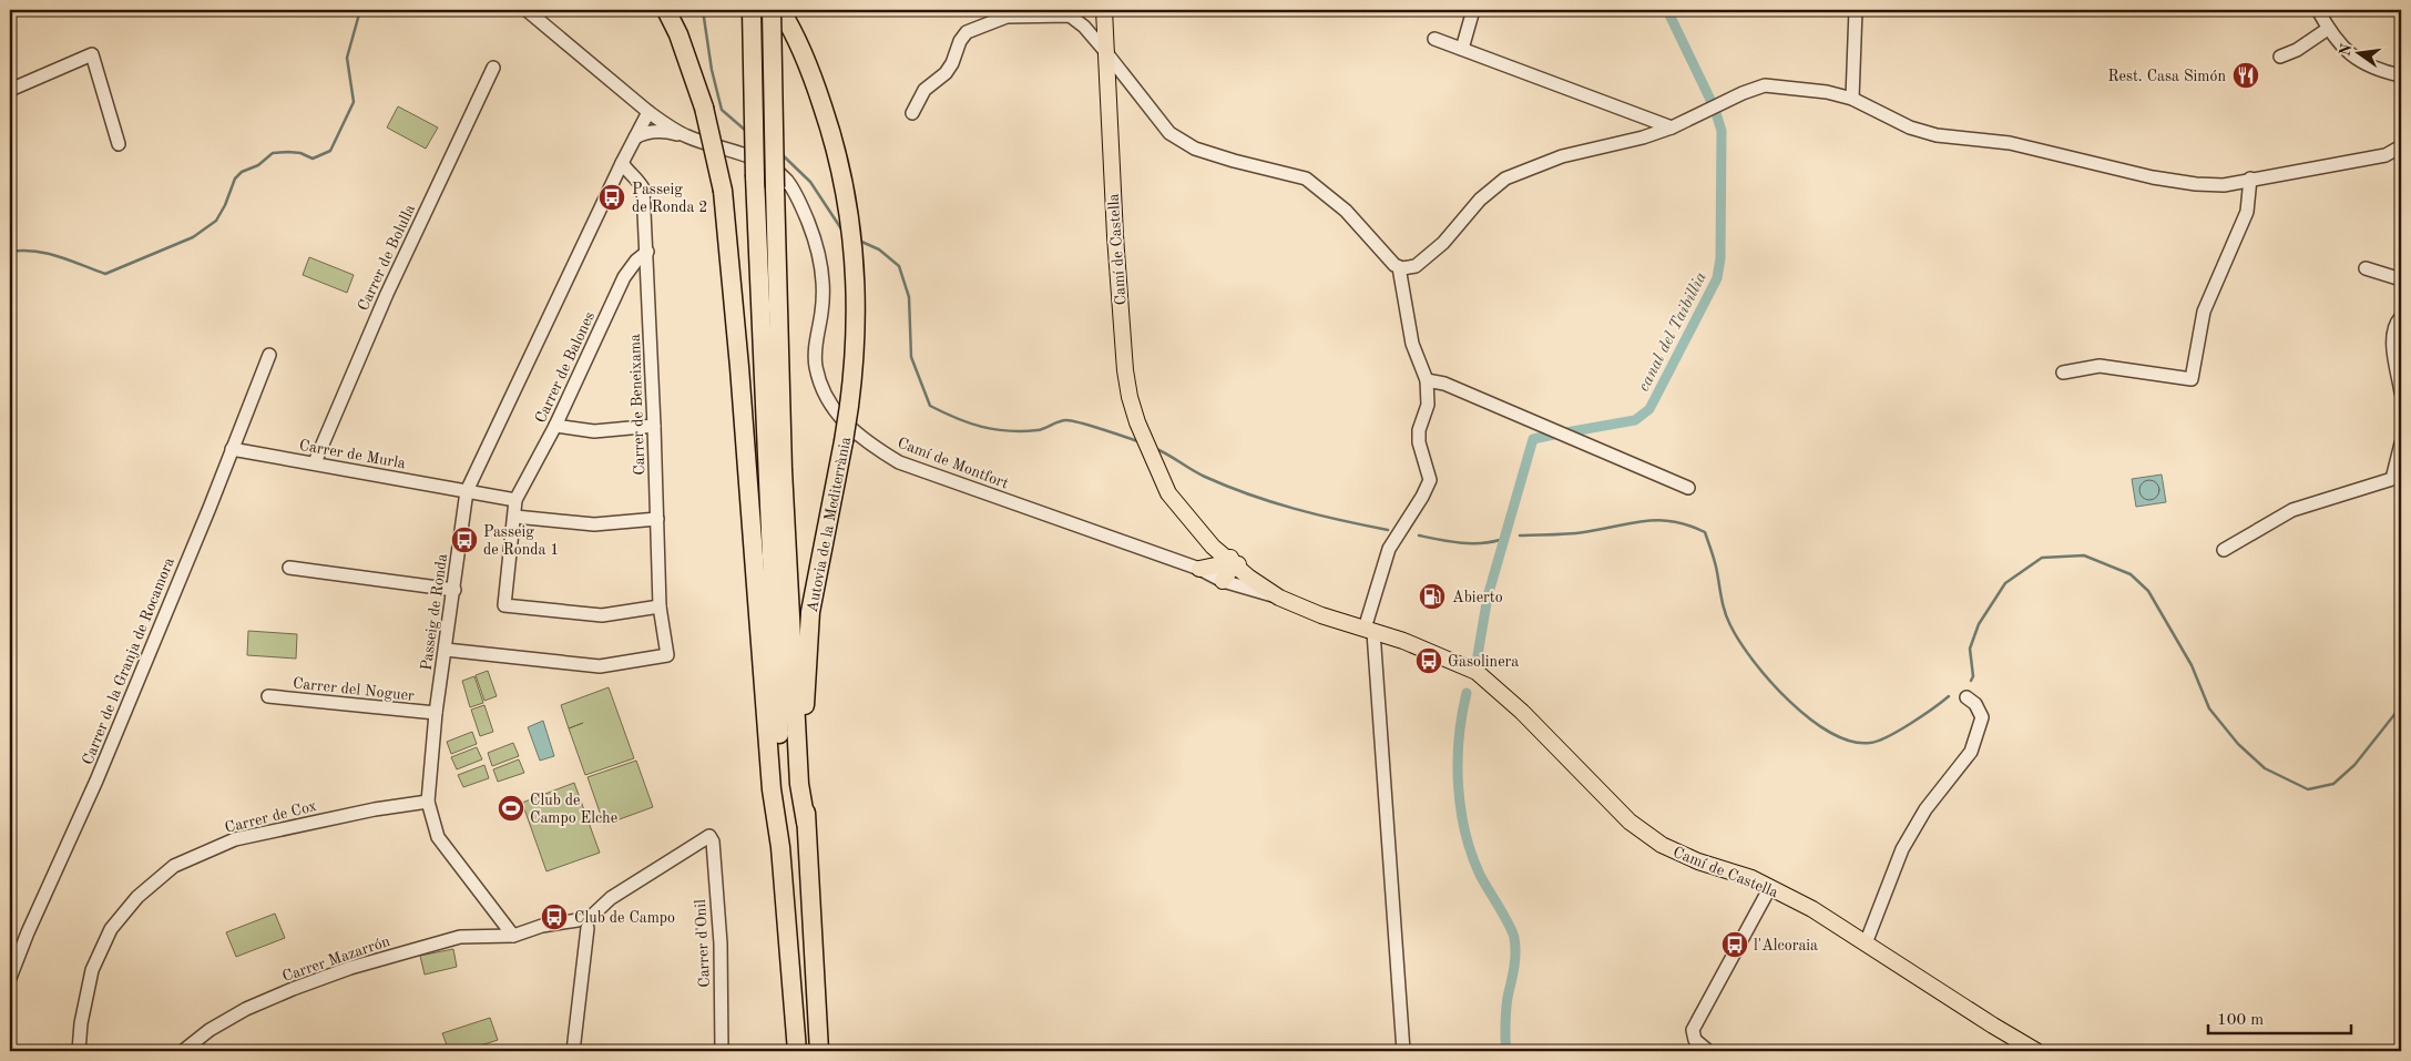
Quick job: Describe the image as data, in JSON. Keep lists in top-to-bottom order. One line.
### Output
{"streets":{"highway":["Autovia de la Mediterrània"],"main road":["Camí de Castella"],"street":["Carrer de Bolulla","Carrer de Balones","Carrer de Beneixama","Carrer de Murla","Camí de Montfort","Passeig de Ronda","Carrer de la Granja de Rocamora","Carrer del Noguer","Carrer de Cox","Carrer d'Onil","Carrer Mazarrón"]},"crossings":[["Camí de Castella","Camí de Montfort"],["Carrer de Bolulla","Carrer de Murla"],["Carrer de Balones","Carrer de Beneixama"],["Carrer de Beneixama","Passeig de Ronda"],["Carrer de Murla","Passeig de Ronda"],["Carrer de Murla","Carrer de la Granja de Rocamora"],["Camí de Montfort","Passeig de Ronda"],["Passeig de Ronda","Carrer del Noguer"],["Passeig de Ronda","Carrer de Cox"],["Passeig de Ronda","Carrer Mazarrón"]],"water":["canal del Taibillia"],"places":{"restaurant":["Rest. Casa Simón"],"bus stop":["Passeig de Ronda 2","Passeig de Ronda 1","Gasolinera","Club de Campo","l'Alcoraia"],"fuel station":["Abierto"],"sports":["Club de Campo Elche"]},"scale_bar":"100 m","north":"left"}
